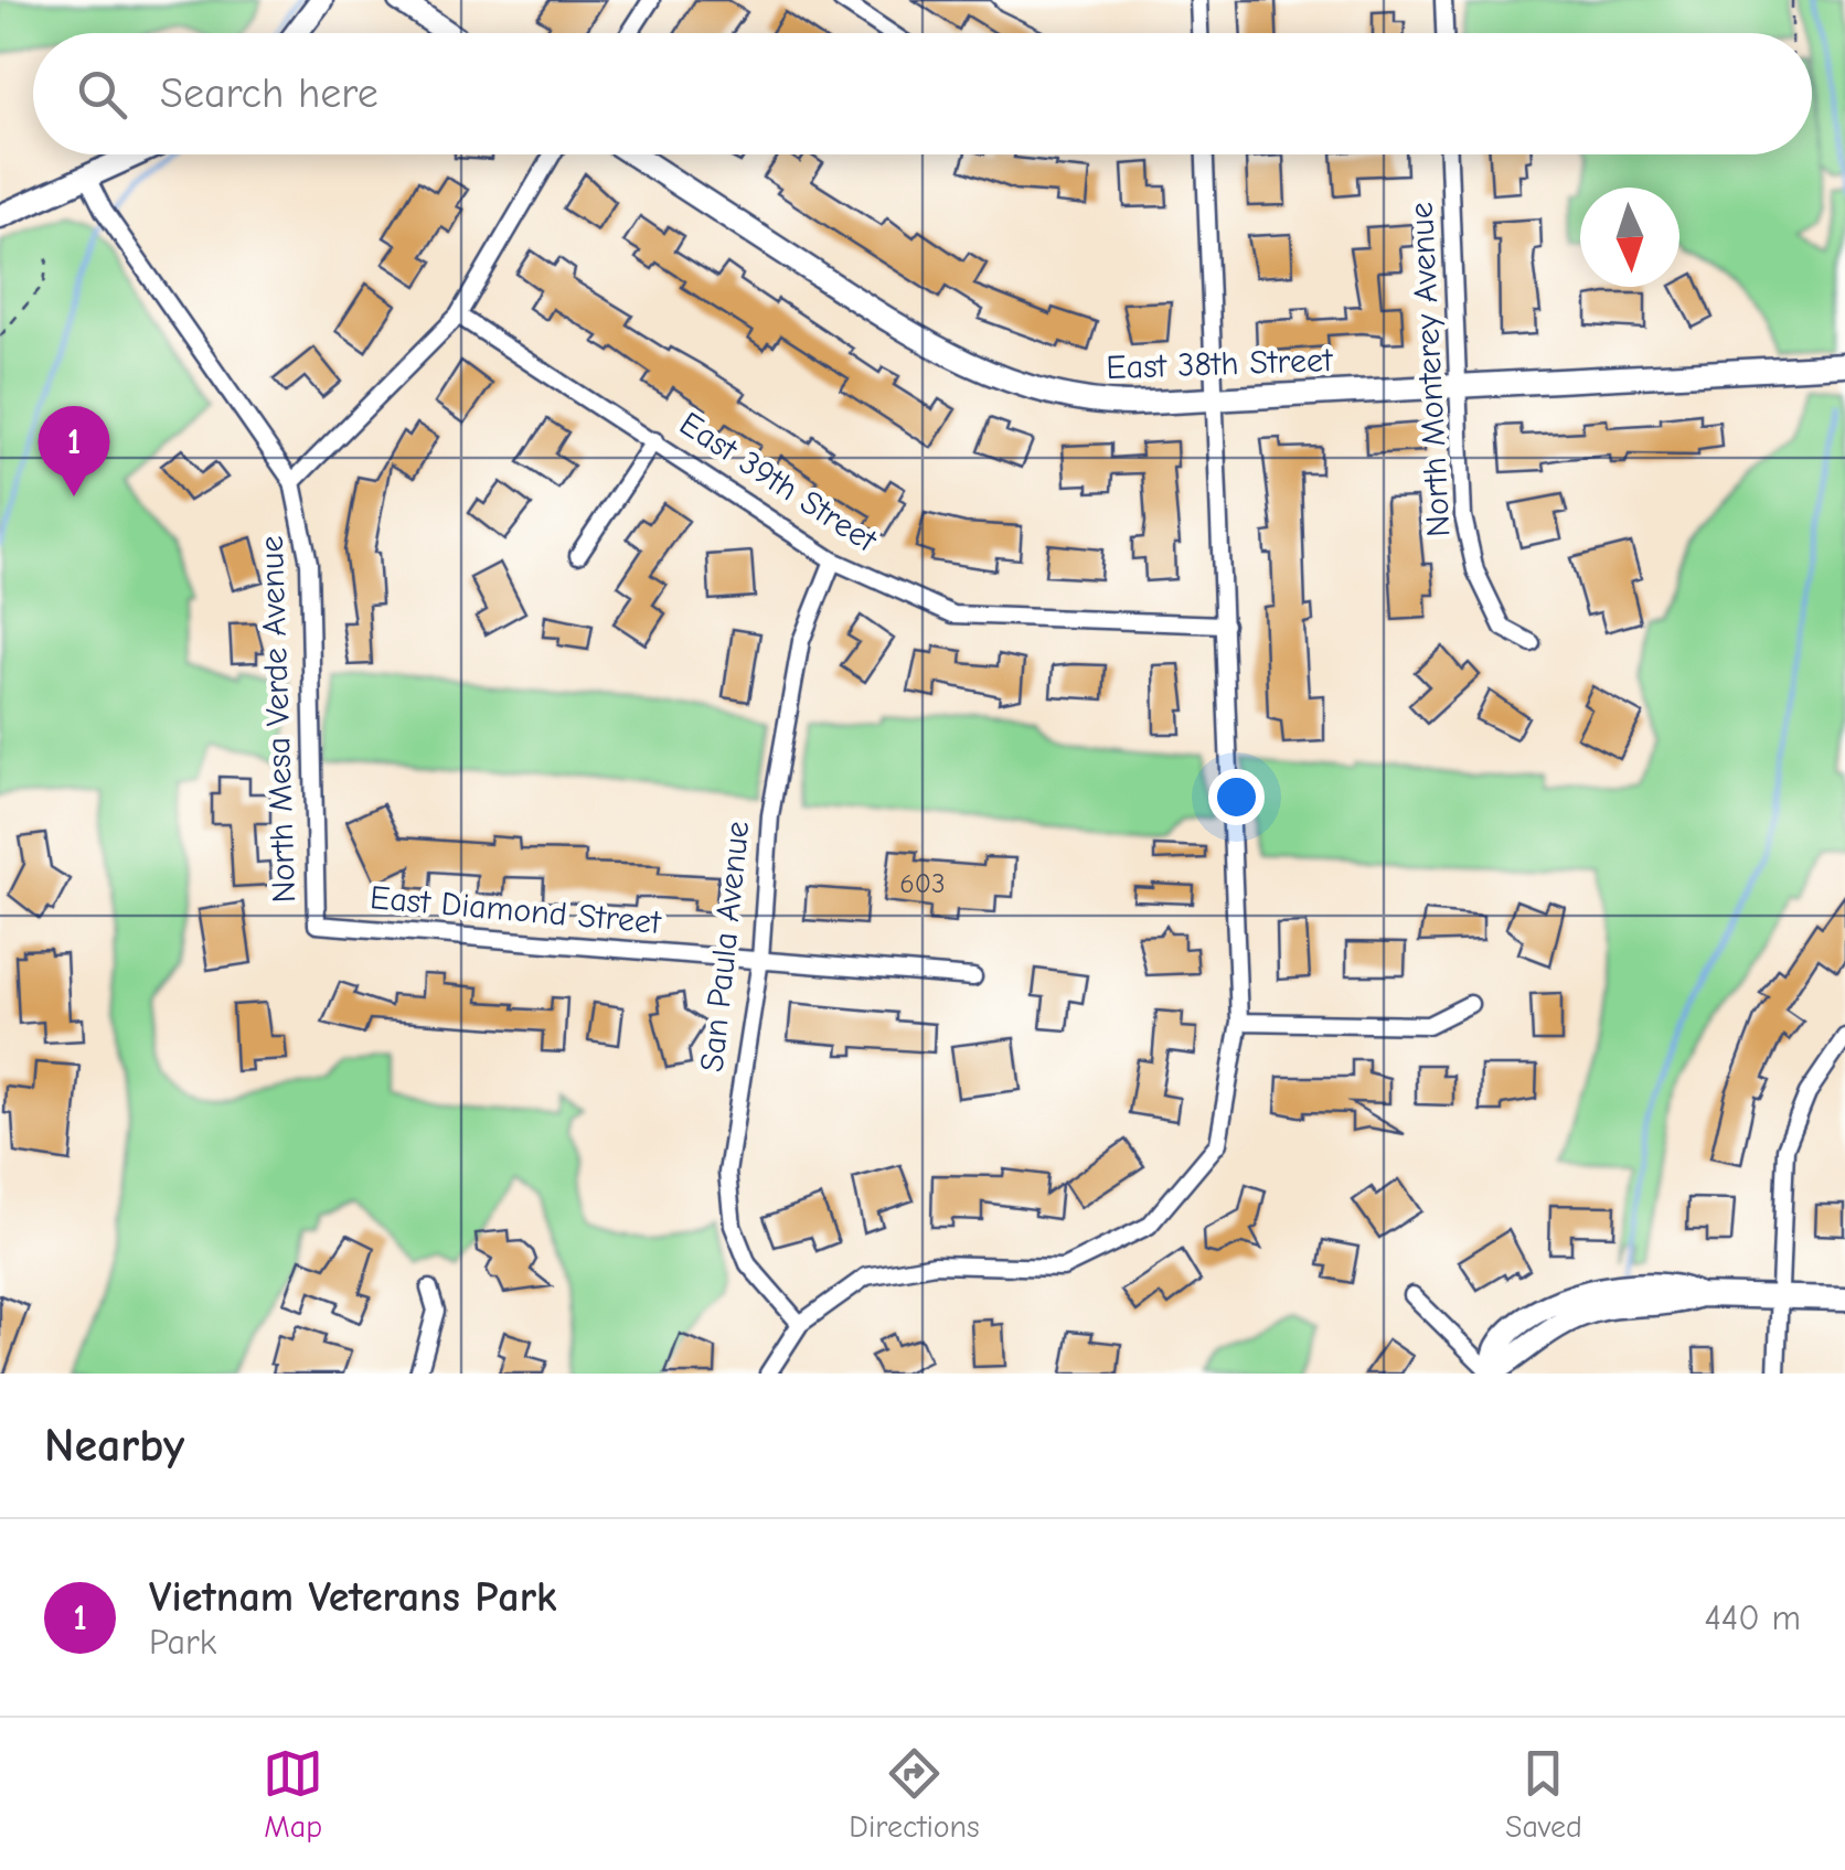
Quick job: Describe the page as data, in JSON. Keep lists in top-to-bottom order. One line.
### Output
{"streets":{"street":["East 38th Street","North Monterey Avenue","East 39th Street","North Mesa Verde Avenue","East Diamond Street","San Paula Avenue"]},"crossings":[["East 38th Street","North Monterey Avenue"],["East 39th Street","San Paula Avenue"],["North Mesa Verde Avenue","East Diamond Street"],["East Diamond Street","San Paula Avenue"]],"house_numbers":["603"],"north":"bottom","page":{"search":"Search here","pins":"1","heading":"Nearby","list":[{"mark":"1","name":"Vietnam Veterans Park","note":"Park","value":"440 m"}],"nav":["Map","Directions","Saved"]}}
